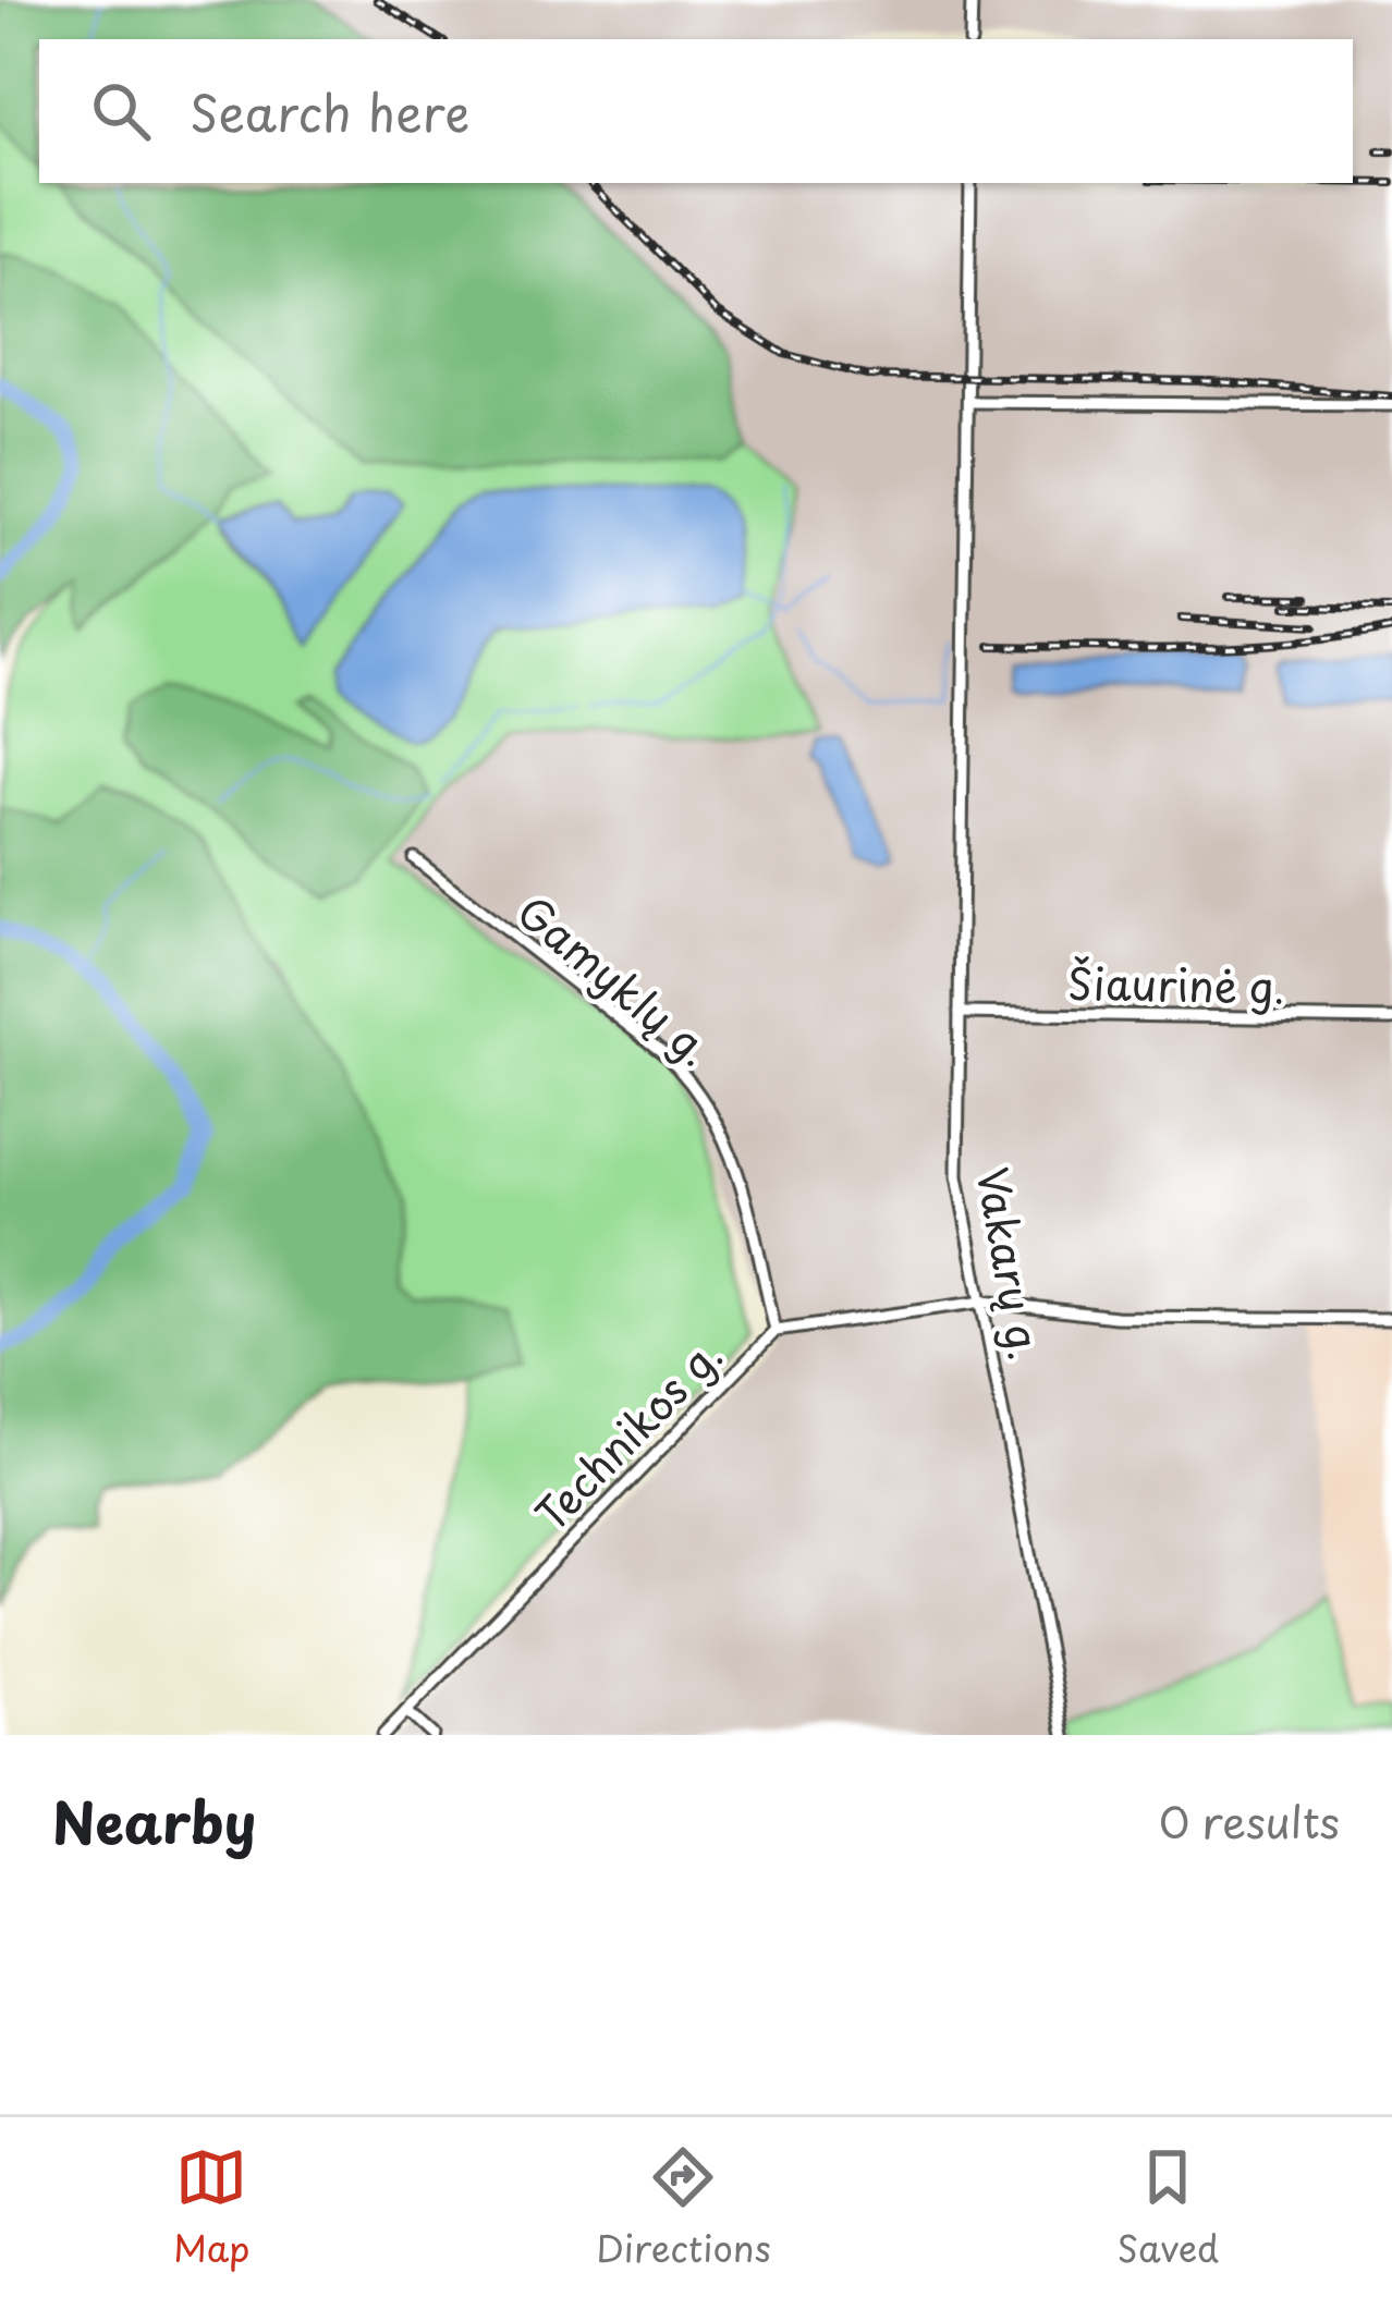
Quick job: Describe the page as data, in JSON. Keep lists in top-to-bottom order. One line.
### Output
{"streets":{"street":["Gamyklų g.","Šiaurinė g.","Vakarų g.","Technikos g."]},"crossings":[["Gamyklų g.","Technikos g."],["Šiaurinė g.","Vakarų g."],["Vakarų g.","Technikos g."]],"page":{"search":"Search here","heading":["Nearby","0 results"],"nav":["Map","Directions","Saved"]}}
